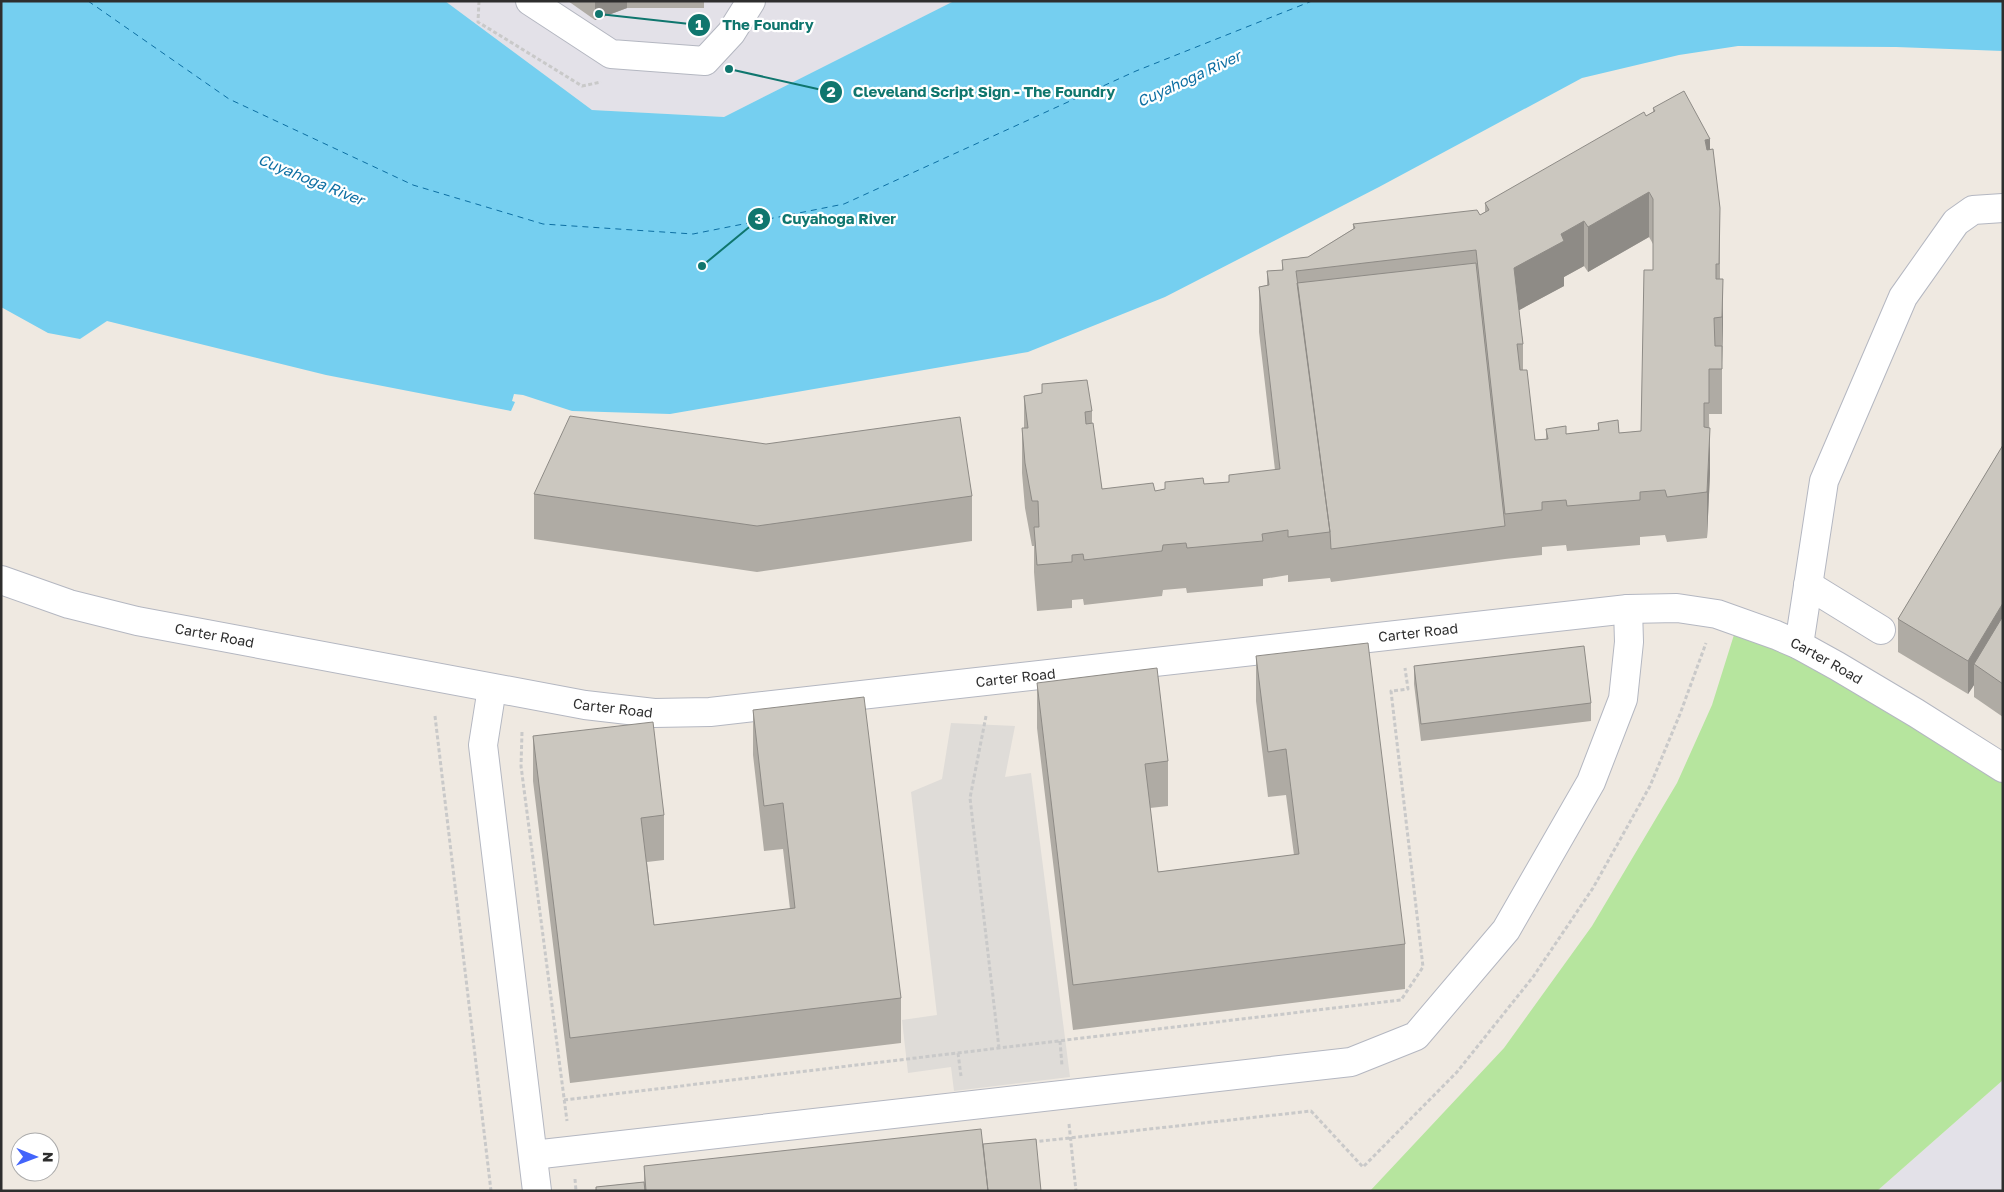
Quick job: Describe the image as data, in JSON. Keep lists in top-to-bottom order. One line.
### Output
{"streets":{"street":["Carter Road"]},"water":["Cuyahoga River"],"places":["The Foundry","Cleveland Script Sign - The Foundry","Cuyahoga River"],"north":"right"}
